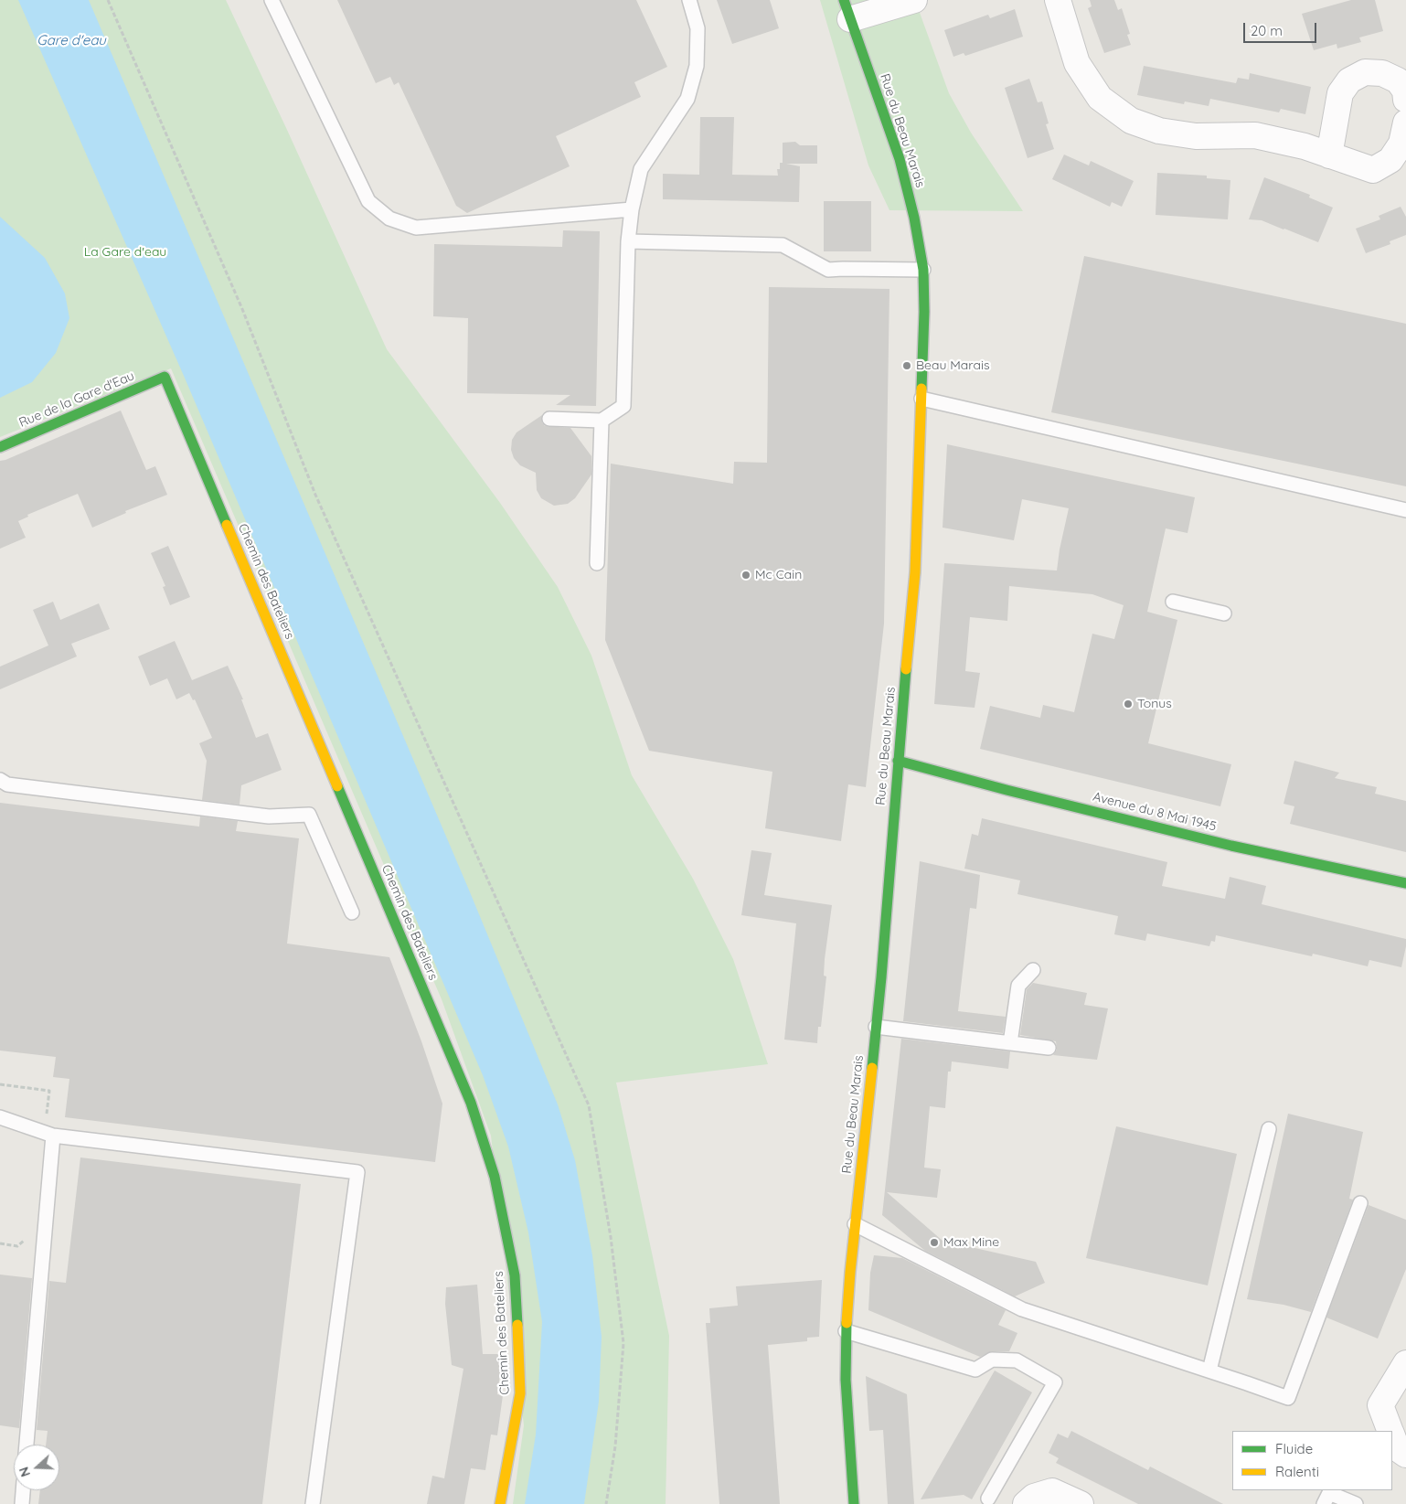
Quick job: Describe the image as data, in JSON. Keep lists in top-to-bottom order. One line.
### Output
{"streets":{"street":["Rue du Beau Marais","Rue de la Gare d'Eau","Chemin des Bateliers","Avenue du 8 Mai 1945"]},"crossings":[["Rue du Beau Marais","Avenue du 8 Mai 1945"],["Rue de la Gare d'Eau","Chemin des Bateliers"]],"water":["Gare d'eau"],"parks":["La Gare d'eau"],"places":["Beau Marais","Mc Cain","Tonus","Max Mine"],"legend":["Fluide","Ralenti"],"scale_bar":"20 m","north":"left"}
